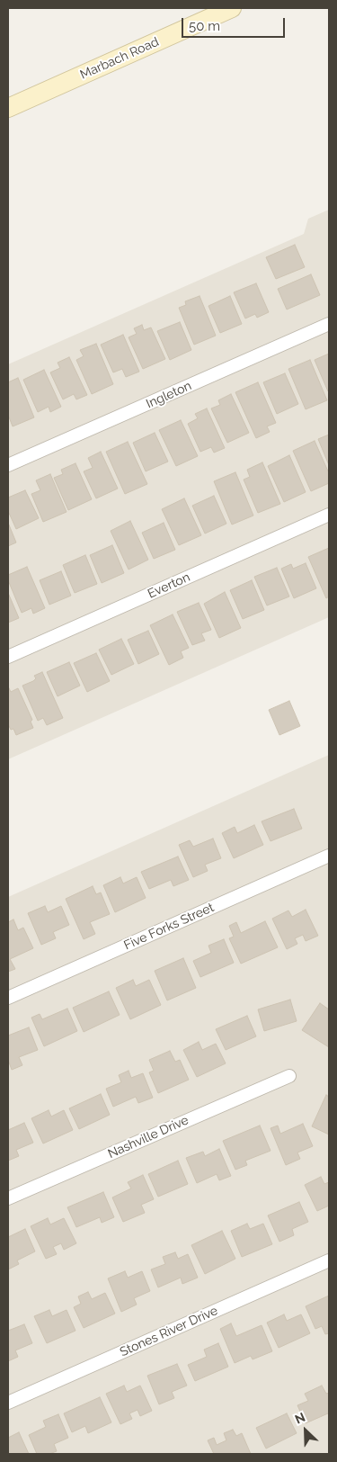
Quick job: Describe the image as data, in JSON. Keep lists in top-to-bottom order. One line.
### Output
{"streets":{"main road":["Marbach Road"],"street":["Ingleton","Everton","Five Forks Street","Nashville Drive","Stones River Drive"]},"scale_bar":"50 m","north":"top left"}
